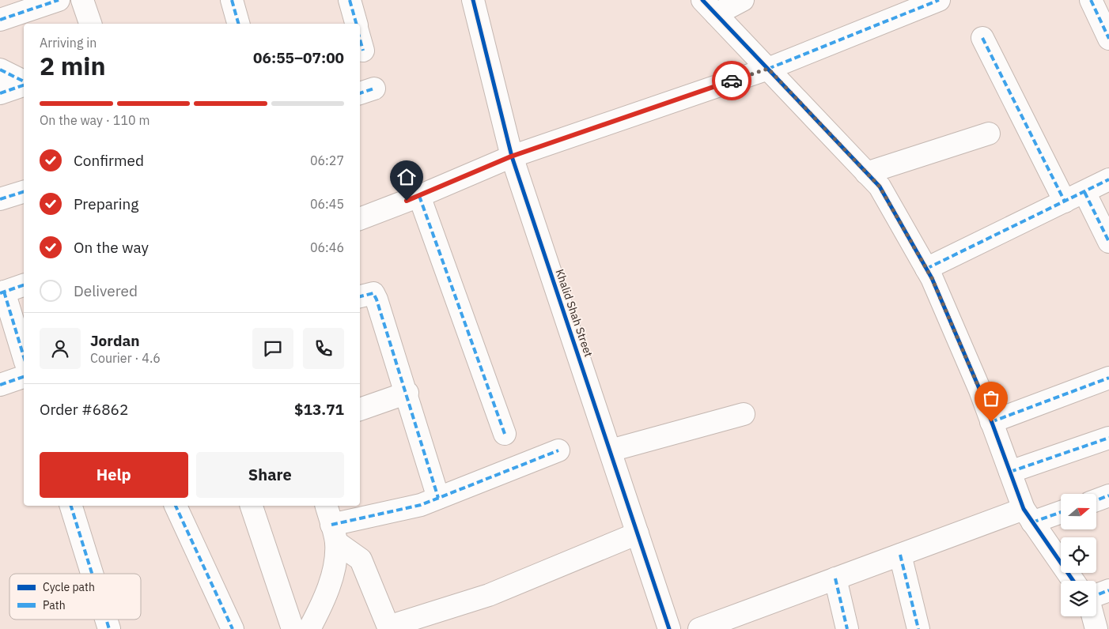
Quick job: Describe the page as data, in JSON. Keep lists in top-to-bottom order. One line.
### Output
{"streets":{"street":["Khalid Shah Street"]},"legend":["Cycle path","Path"],"north":"right","page":{"heading":["2 min","Arriving in","06:55–07:00"],"panel":["Jordan","Courier · 4.6","Order #6862","$13.71"],"bar":"On the way · 110 m","list":[["Confirmed","06:27"],["Preparing","06:45"],["On the way","06:46"],"Delivered"],"buttons":["Help","Share"]}}
